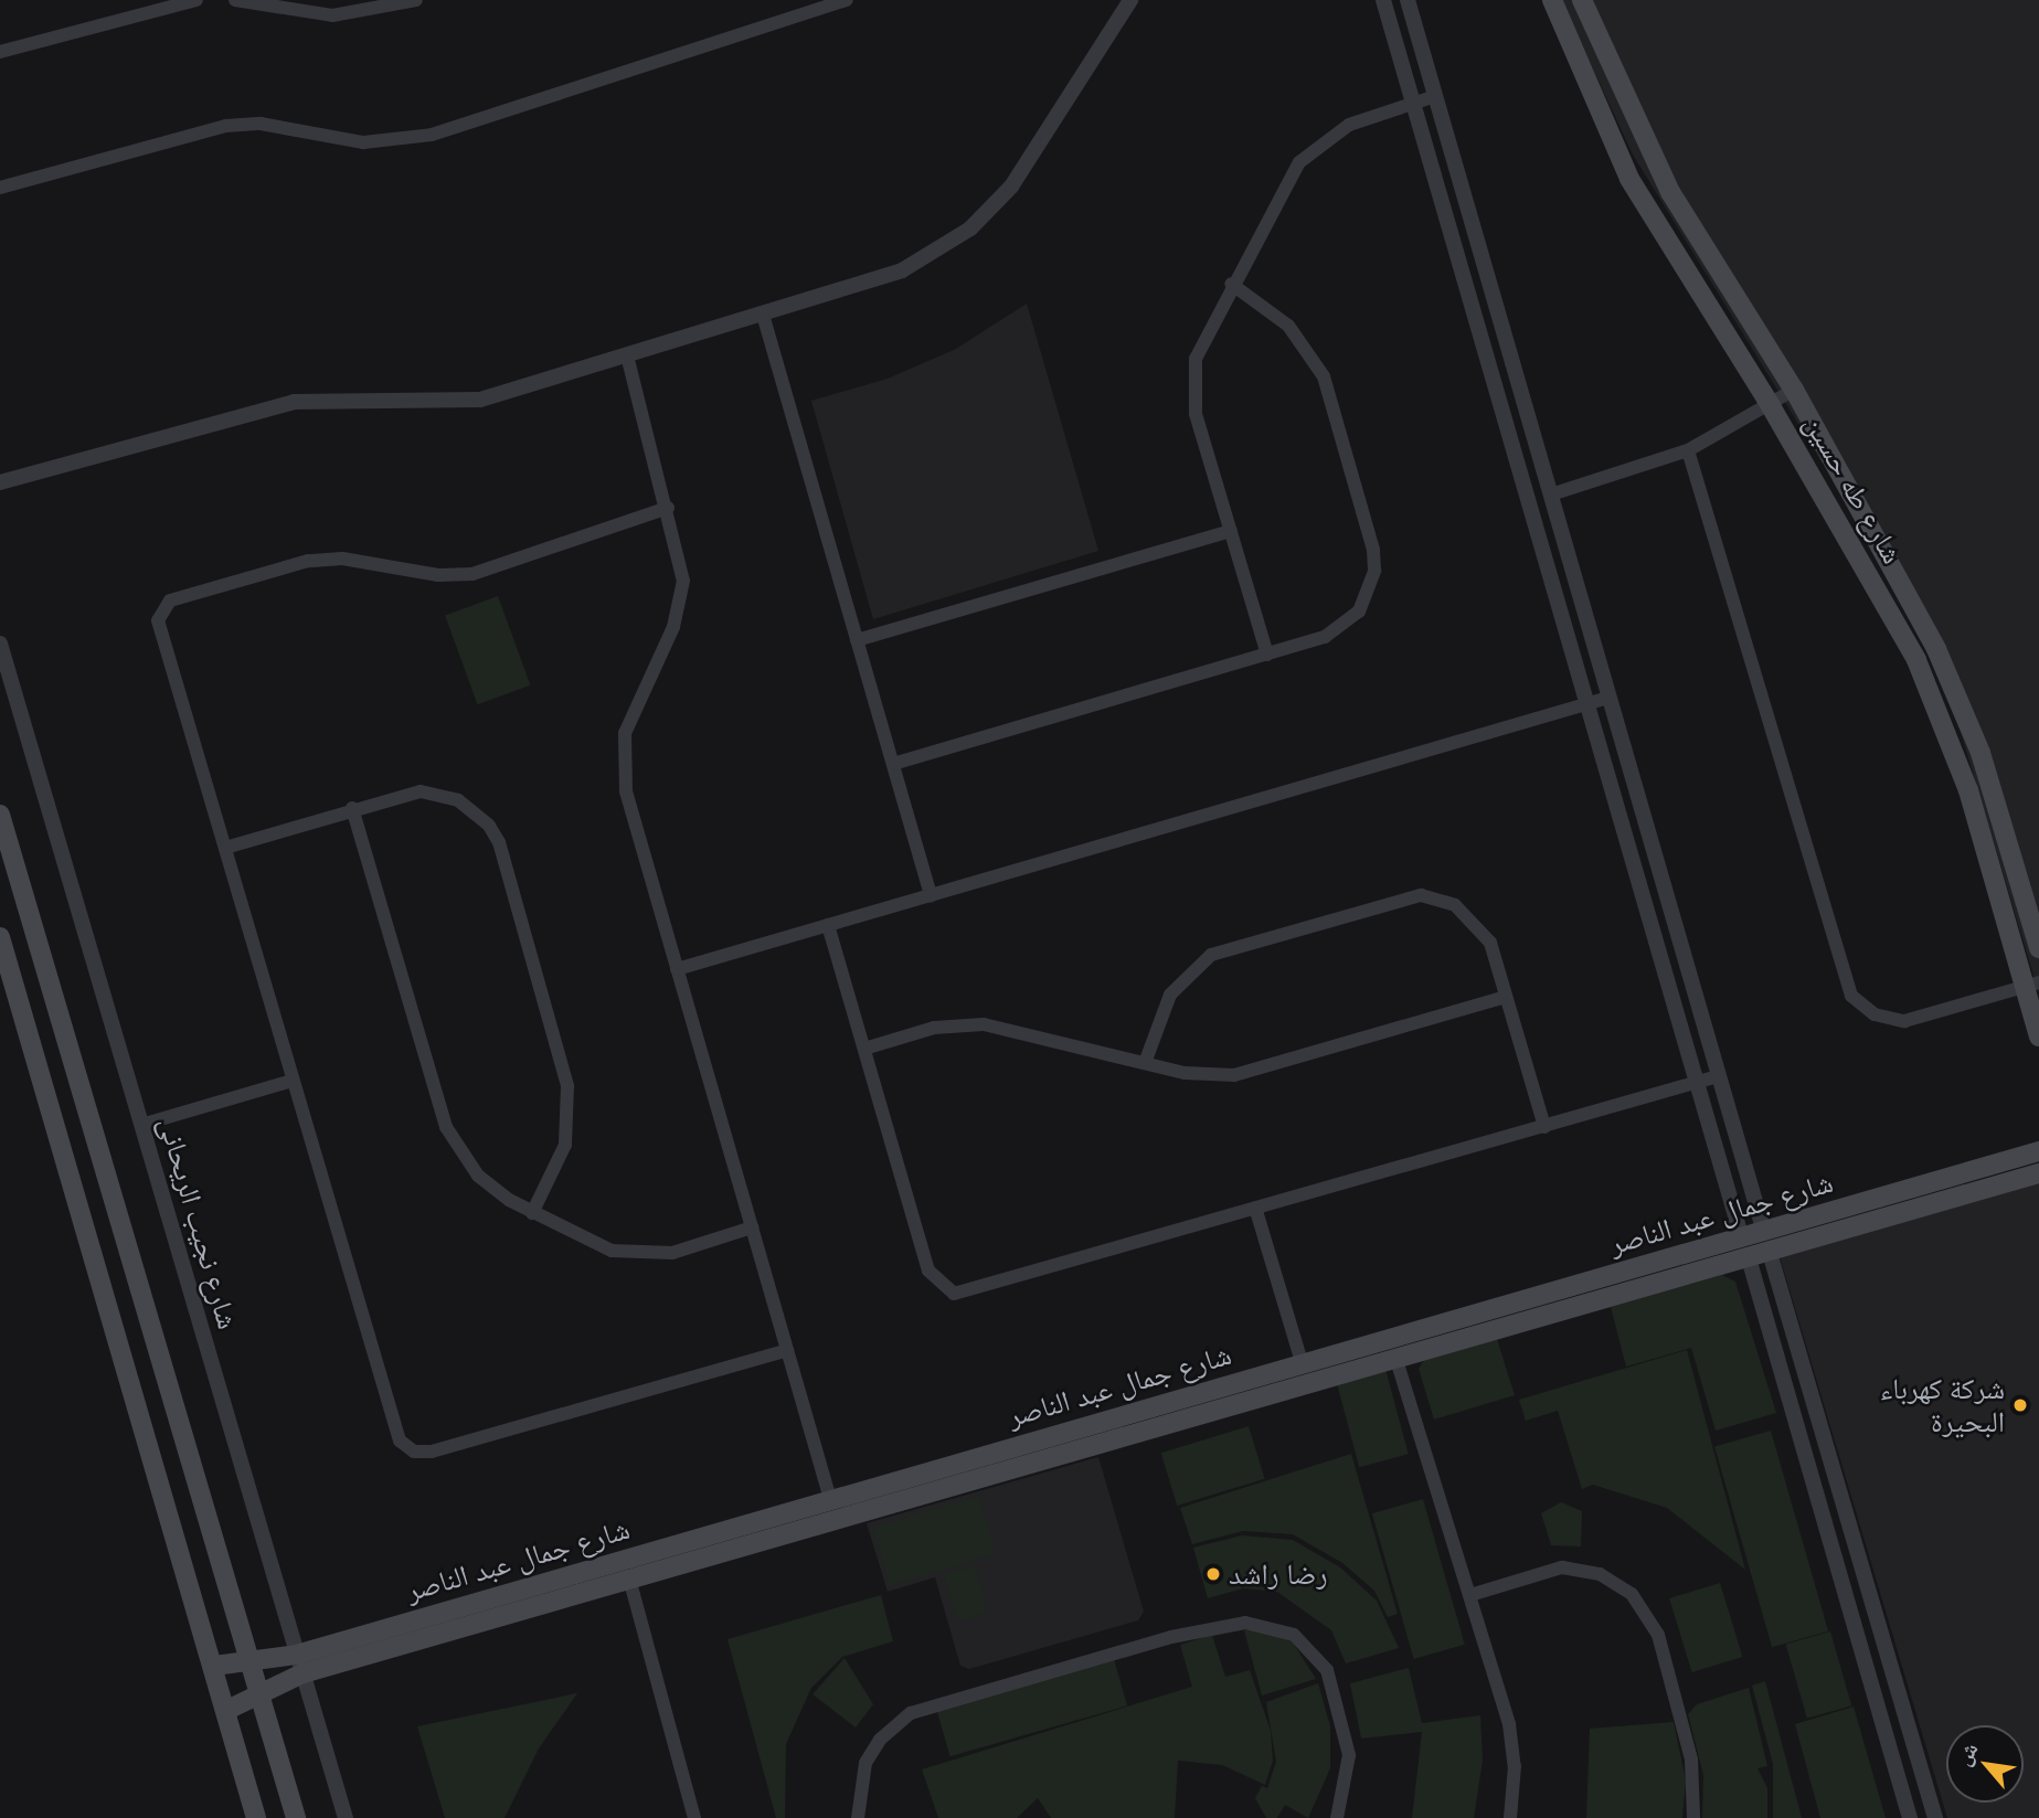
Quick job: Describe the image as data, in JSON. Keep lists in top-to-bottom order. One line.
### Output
{"streets":{"main road":["شارع طه حسين","شارع جمال عبد الناصر"],"street":["شارع نجيب الريحانى"]},"crossings":[["شارع جمال عبد الناصر","شارع نجيب الريحانى"]],"places":["شركة كهرباء البحيرة","رضا راشد"],"north":"top left"}
